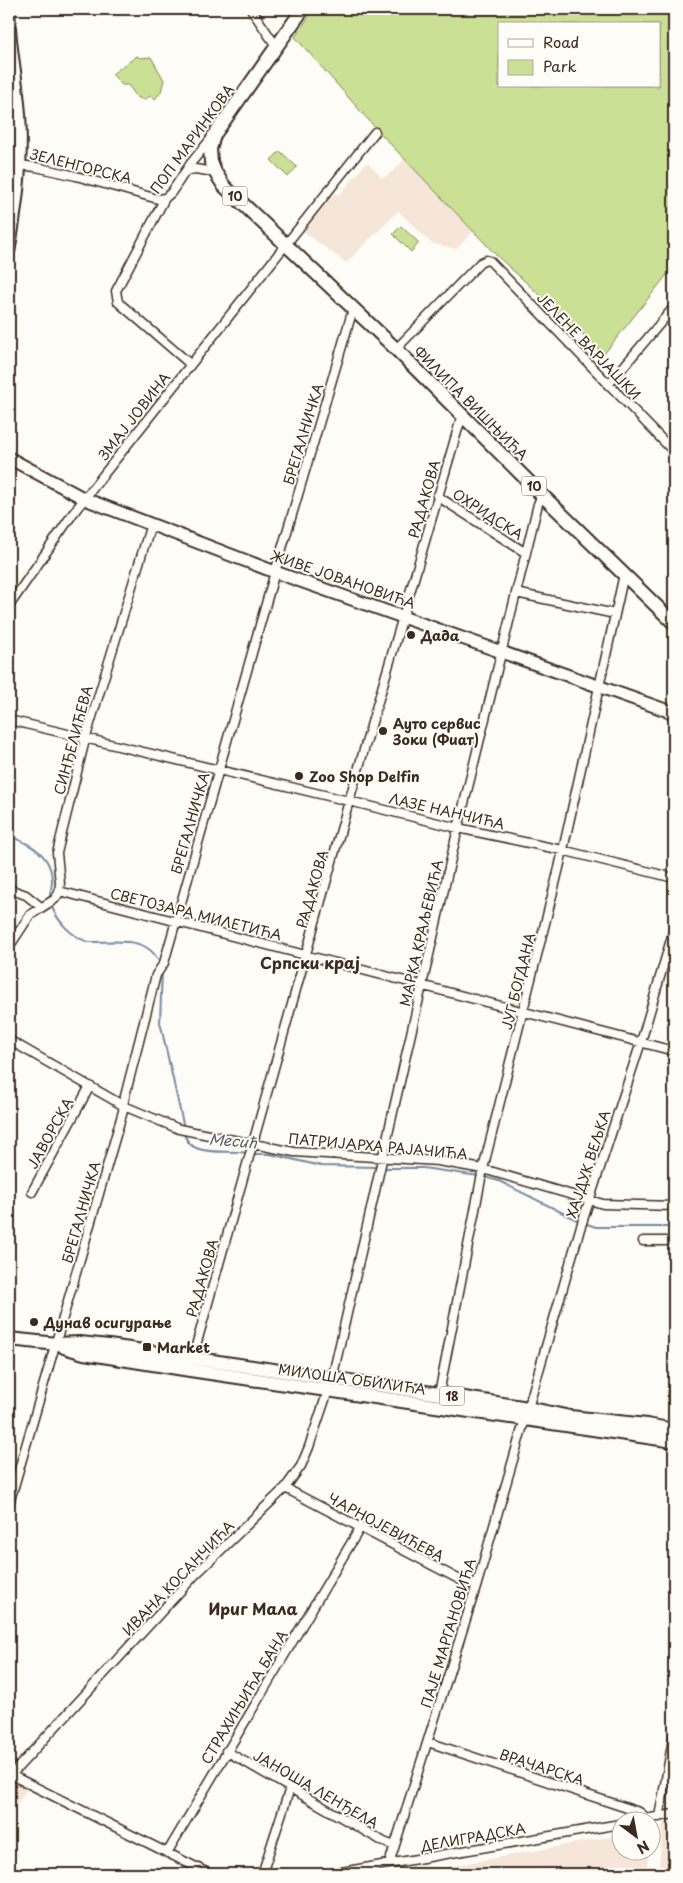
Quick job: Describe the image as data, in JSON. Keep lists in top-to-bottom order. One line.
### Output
{"streets":{"main road":["ПОП МАРИНКОВА","10","ФИЛИПА ВИШЊИЋА","МИЛОША ОБИЛИЋА","18"],"street":["ЗЕЛЕНГОРСКА","ЈЕЛЕНЕ ВАРЈАШКИ","ЗМАЈ ЈОВИНА","БРЕГАЛНИЧКА","РАДАКОВА","ОХРИДСКА","ЖИВЕ ЈОВАНОВИЋА","СИНЂЕЛИЋЕВА","ЛАЗЕ НАНЧИЋА","СВЕТОЗАРА МИЛЕТИЋА","МАРКА КРАЉЕВИЋА","ЈУГ БОГДАНА","ЈАВОРСКА","ПАТРИЈАРХА РАЈАЧИЋА","ХАЈДУК ВЕЉКА","ЧАРНОЈЕВИЋЕВА","ИВАНА КОСАНЧИЋА","ПАЈЕ МАРГАНОВИЋА","СТРАХИЊИЋА БАНА","ВРАЧАРСКА","ЈАНОША ЛЕНЂЕЛА","ДЕЛИГРАДСКА"]},"crossings":[["ПОП МАРИНКОВА","ЗЕЛЕНГОРСКА"],["ПОП МАРИНКОВА","10"],["ПОП МАРИНКОВА","ЗМАЈ ЈОВИНА"],["10","ФИЛИПА ВИШЊИЋА"],["10","ЗМАЈ ЈОВИНА"],["10","БРЕГАЛНИЧКА"],["ЈЕЛЕНЕ ВАРЈАШКИ","ФИЛИПА ВИШЊИЋА"],["ФИЛИПА ВИШЊИЋА","БРЕГАЛНИЧКА"],["ФИЛИПА ВИШЊИЋА","РАДАКОВА"],["ФИЛИПА ВИШЊИЋА","МАРКА КРАЉЕВИЋА"],["ФИЛИПА ВИШЊИЋА","ЈУГ БОГДАНА"],["ЗМАЈ ЈОВИНА","ЖИВЕ ЈОВАНОВИЋА"],["БРЕГАЛНИЧКА","ЖИВЕ ЈОВАНОВИЋА"],["БРЕГАЛНИЧКА","ЛАЗЕ НАНЧИЋА"],["БРЕГАЛНИЧКА","СВЕТОЗАРА МИЛЕТИЋА"],["БРЕГАЛНИЧКА","ПАТРИЈАРХА РАЈАЧИЋА"],["БРЕГАЛНИЧКА","МИЛОША ОБИЛИЋА"],["РАДАКОВА","ОХРИДСКА"],["РАДАКОВА","ЖИВЕ ЈОВАНОВИЋА"],["РАДАКОВА","ЛАЗЕ НАНЧИЋА"],["РАДАКОВА","СВЕТОЗАРА МИЛЕТИЋА"],["РАДАКОВА","ПАТРИЈАРХА РАЈАЧИЋА"],["РАДАКОВА","МИЛОША ОБИЛИЋА"],["ОХРИДСКА","МАРКА КРАЉЕВИЋА"],["ЖИВЕ ЈОВАНОВИЋА","СИНЂЕЛИЋЕВА"],["ЖИВЕ ЈОВАНОВИЋА","МАРКА КРАЉЕВИЋА"],["ЖИВЕ ЈОВАНОВИЋА","ЈУГ БОГДАНА"],["СИНЂЕЛИЋЕВА","ЛАЗЕ НАНЧИЋА"],["СИНЂЕЛИЋЕВА","СВЕТОЗАРА МИЛЕТИЋА"],["ЛАЗЕ НАНЧИЋА","МАРКА КРАЉЕВИЋА"],["ЛАЗЕ НАНЧИЋА","ЈУГ БОГДАНА"],["СВЕТОЗАРА МИЛЕТИЋА","МАРКА КРАЉЕВИЋА"],["СВЕТОЗАРА МИЛЕТИЋА","ЈУГ БОГДАНА"],["СВЕТОЗАРА МИЛЕТИЋА","ХАЈДУК ВЕЉКА"],["МАРКА КРАЉЕВИЋА","ПАТРИЈАРХА РАЈАЧИЋА"],["МАРКА КРАЉЕВИЋА","МИЛОША ОБИЛИЋА"],["МАРКА КРАЉЕВИЋА","ИВАНА КОСАНЧИЋА"],["ЈУГ БОГДАНА","ПАТРИЈАРХА РАЈАЧИЋА"],["ЈУГ БОГДАНА","МИЛОША ОБИЛИЋА"],["ЈАВОРСКА","ПАТРИЈАРХА РАЈАЧИЋА"],["ПАТРИЈАРХА РАЈАЧИЋА","ХАЈДУК ВЕЉКА"],["ХАЈДУК ВЕЉКА","МИЛОША ОБИЛИЋА"],["ХАЈДУК ВЕЉКА","ПАЈЕ МАРГАНОВИЋА"],["МИЛОША ОБИЛИЋА","ИВАНА КОСАНЧИЋА"],["МИЛОША ОБИЛИЋА","ПАЈЕ МАРГАНОВИЋА"],["ЧАРНОЈЕВИЋЕВА","ИВАНА КОСАНЧИЋА"],["ЧАРНОЈЕВИЋЕВА","ПАЈЕ МАРГАНОВИЋА"],["ЧАРНОЈЕВИЋЕВА","СТРАХИЊИЋА БАНА"],["ПАЈЕ МАРГАНОВИЋА","ВРАЧАРСКА"],["ПАЈЕ МАРГАНОВИЋА","ЈАНОША ЛЕНЂЕЛА"],["ПАЈЕ МАРГАНОВИЋА","ДЕЛИГРАДСКА"],["СТРАХИЊИЋА БАНА","ЈАНОША ЛЕНЂЕЛА"]],"districts":["Српски крај","Ириг Мала"],"water":["Месић"],"places":{"other":["Дада","Ауто сервис Зоки (Фиат)","Zoo Shop Delfin","Дунав осигурање"],"transit":["Market"]},"legend":["Road","Park"],"north":"bottom right"}
